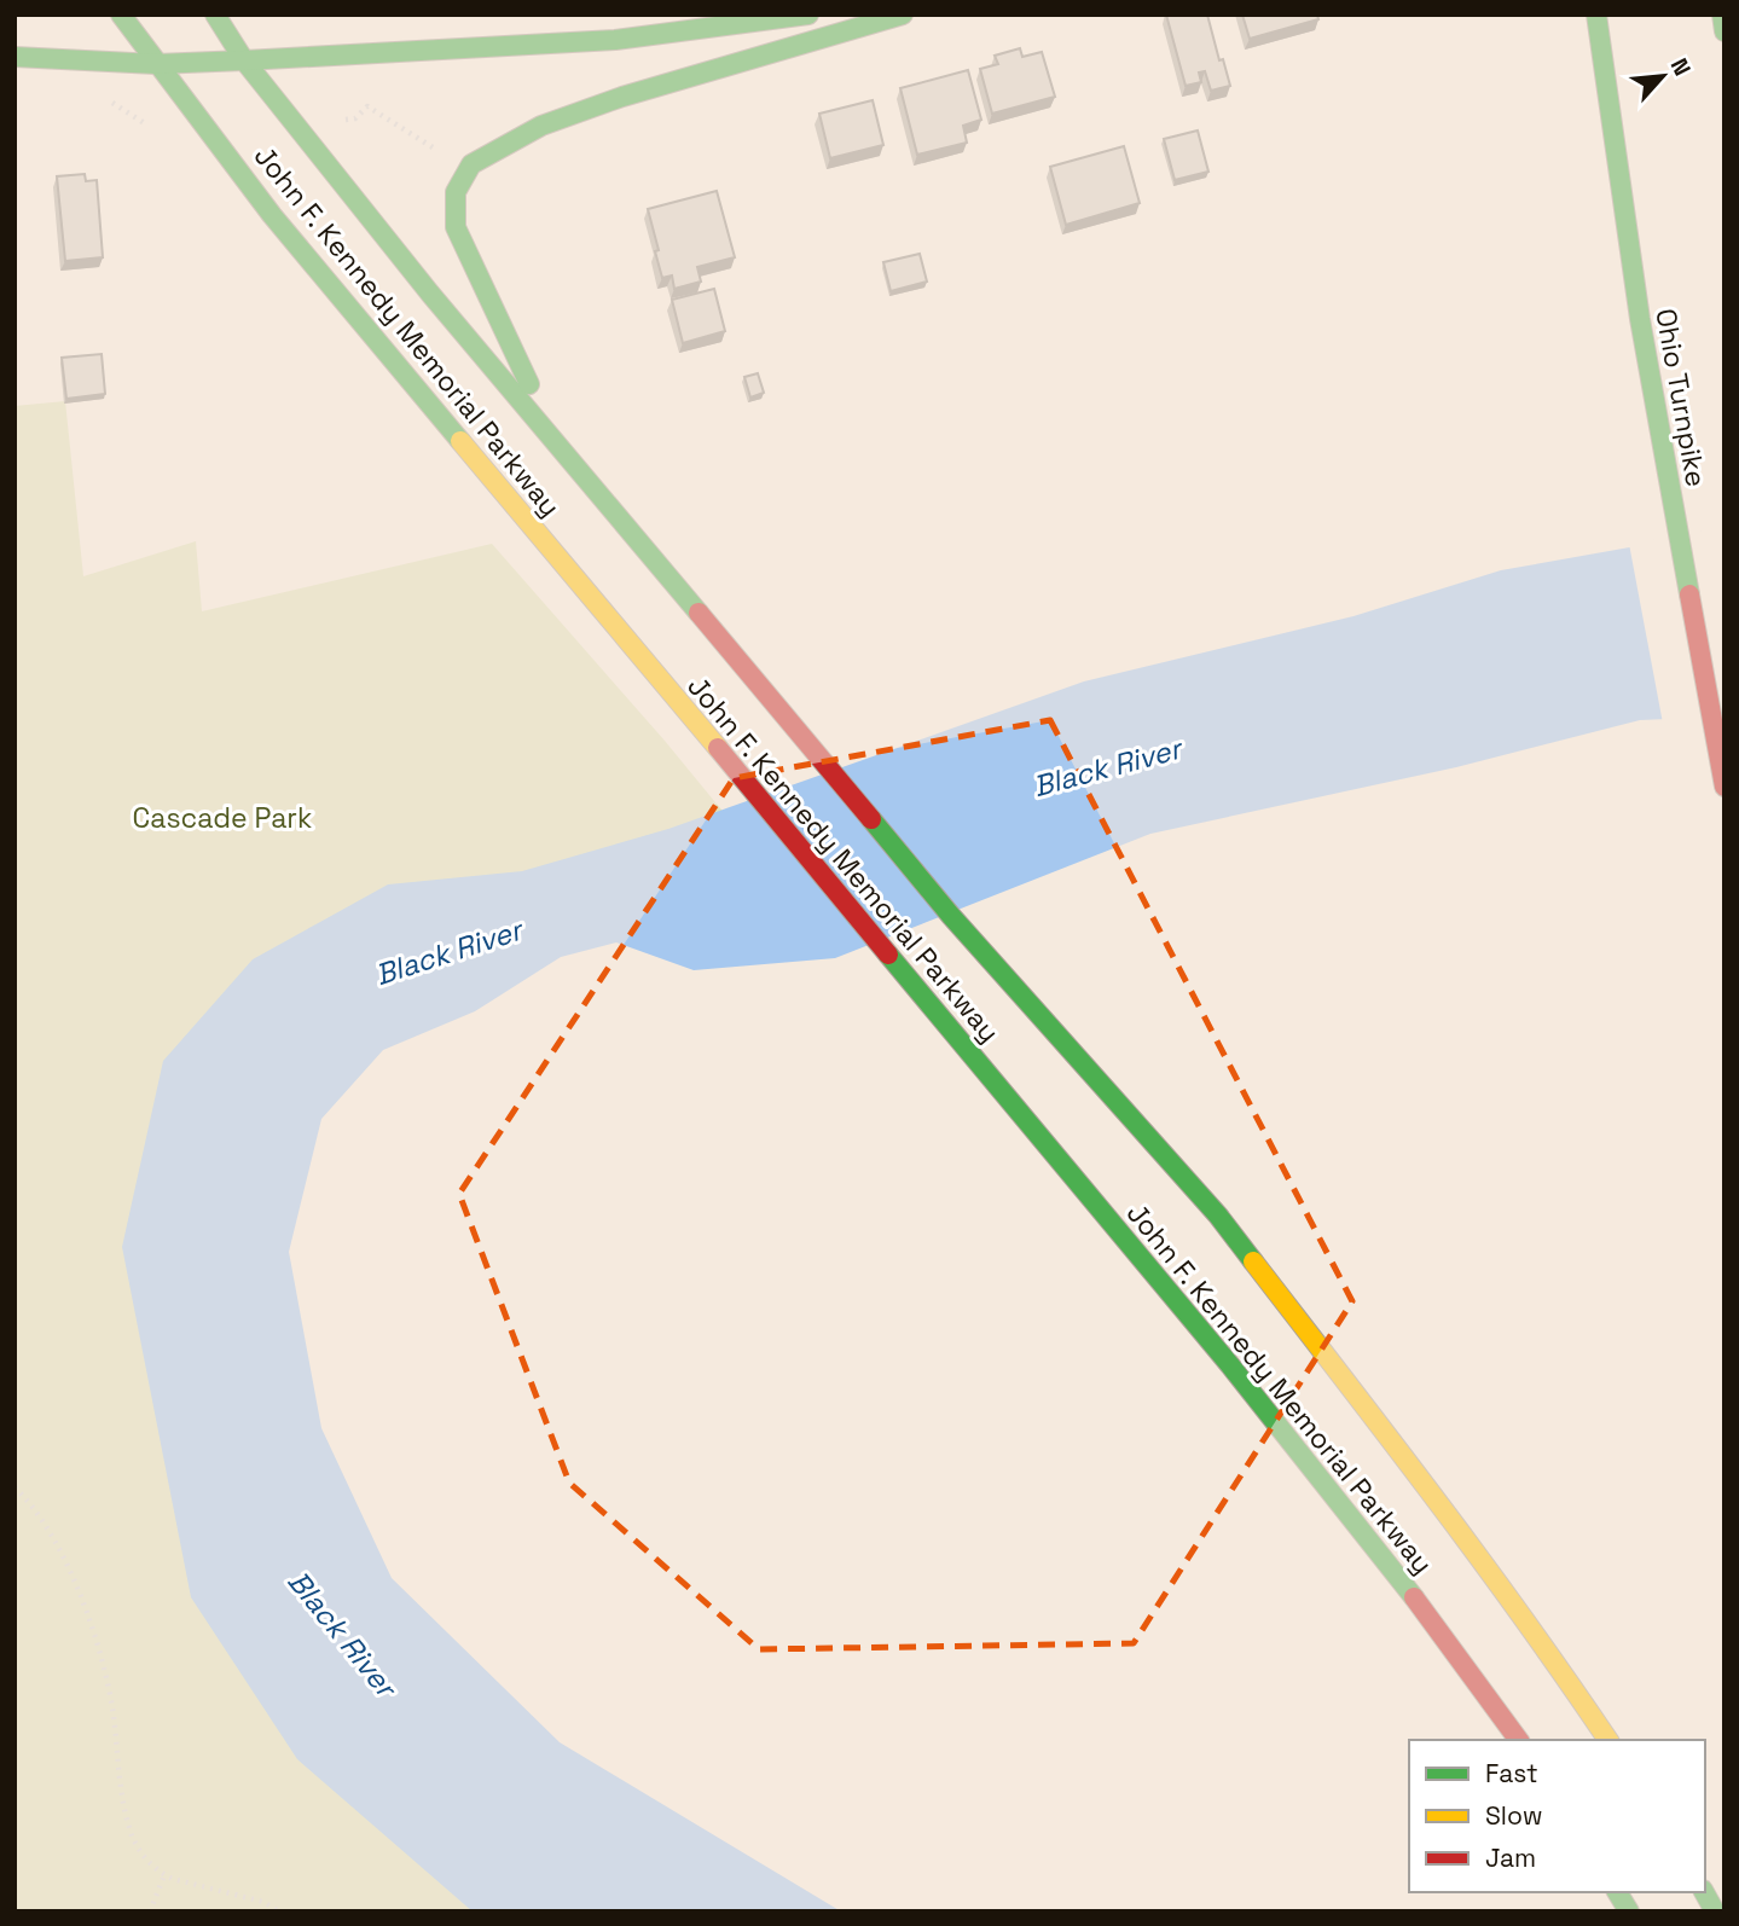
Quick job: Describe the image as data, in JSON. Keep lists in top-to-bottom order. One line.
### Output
{"streets":{"main road":["John F. Kennedy Memorial Parkway","Ohio Turnpike"]},"water":["Black River"],"parks":["Cascade Park"],"legend":["Fast","Slow","Jam"],"north":"top right"}
